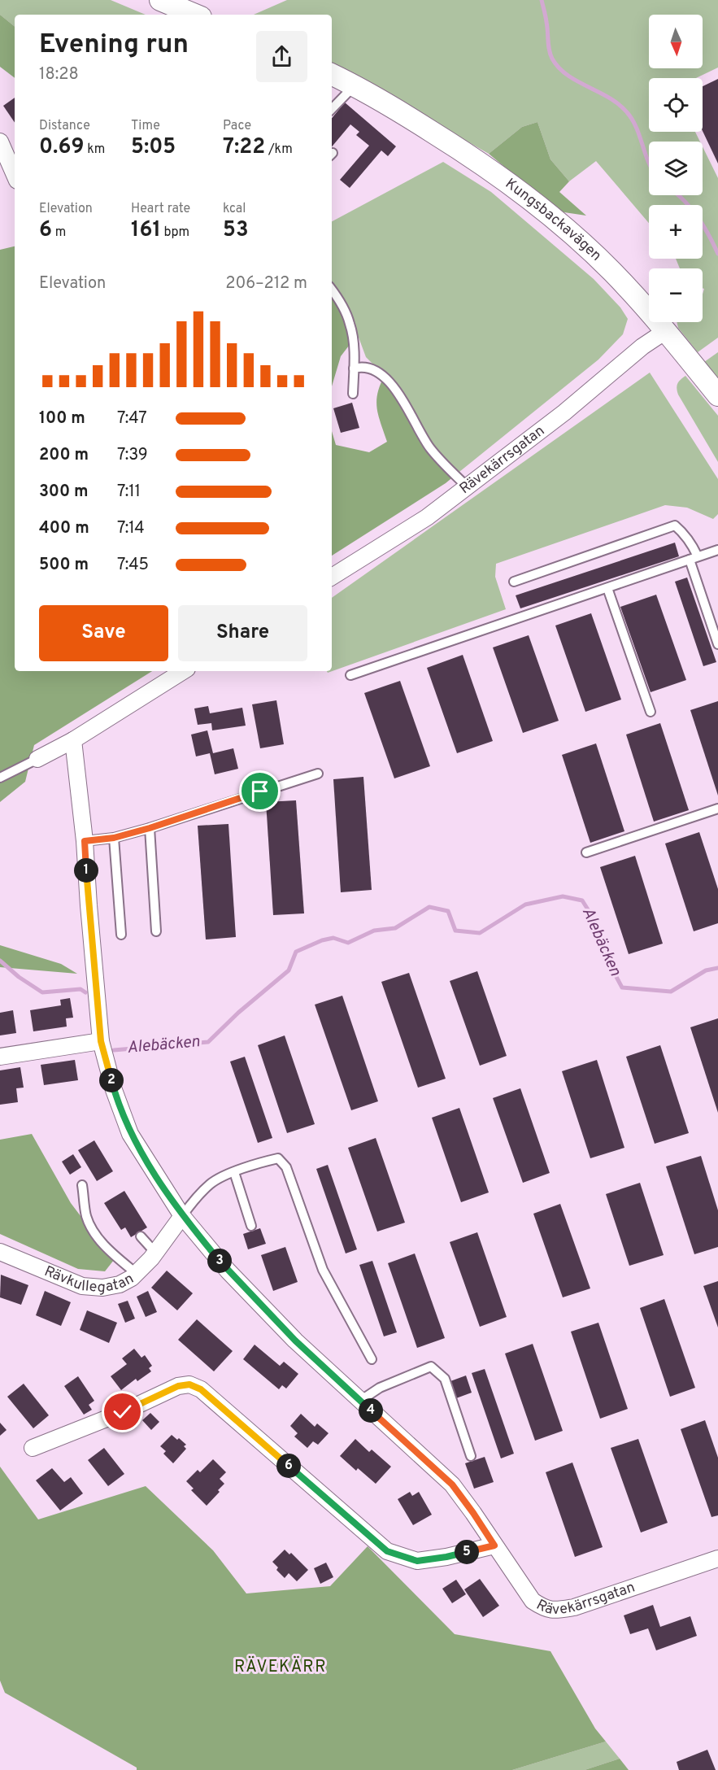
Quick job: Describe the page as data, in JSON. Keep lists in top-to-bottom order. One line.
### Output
{"streets":{"street":["Kungsbackavägen","Rävekärrsgatan","Rävkullegatan"]},"crossings":[["Kungsbackavägen","Rävekärrsgatan"],["Rävekärrsgatan","Rävkullegatan"]],"districts":["RÄVEKÄRR"],"water":["Alebäcken"],"north":"bottom","page":{"map_buttons":["+","−"],"heading":["Evening run","18:28"],"stats":[["Distance","0.69 km"],["Time","5:05"],["Pace","7:22 /km"],["Elevation","6 m"],["Heart rate","161 bpm"],["kcal","53"]],"chart":["Elevation","206–212 m"],"list":[{"name":"100 m","note":"7:47"},{"name":"200 m","note":"7:39"},{"name":"300 m","note":"7:11"},{"name":"400 m","note":"7:14"},{"name":"500 m","note":"7:45"}],"buttons":["Save","Share"],"pins":["1","2","3","4","6","5"]}}
